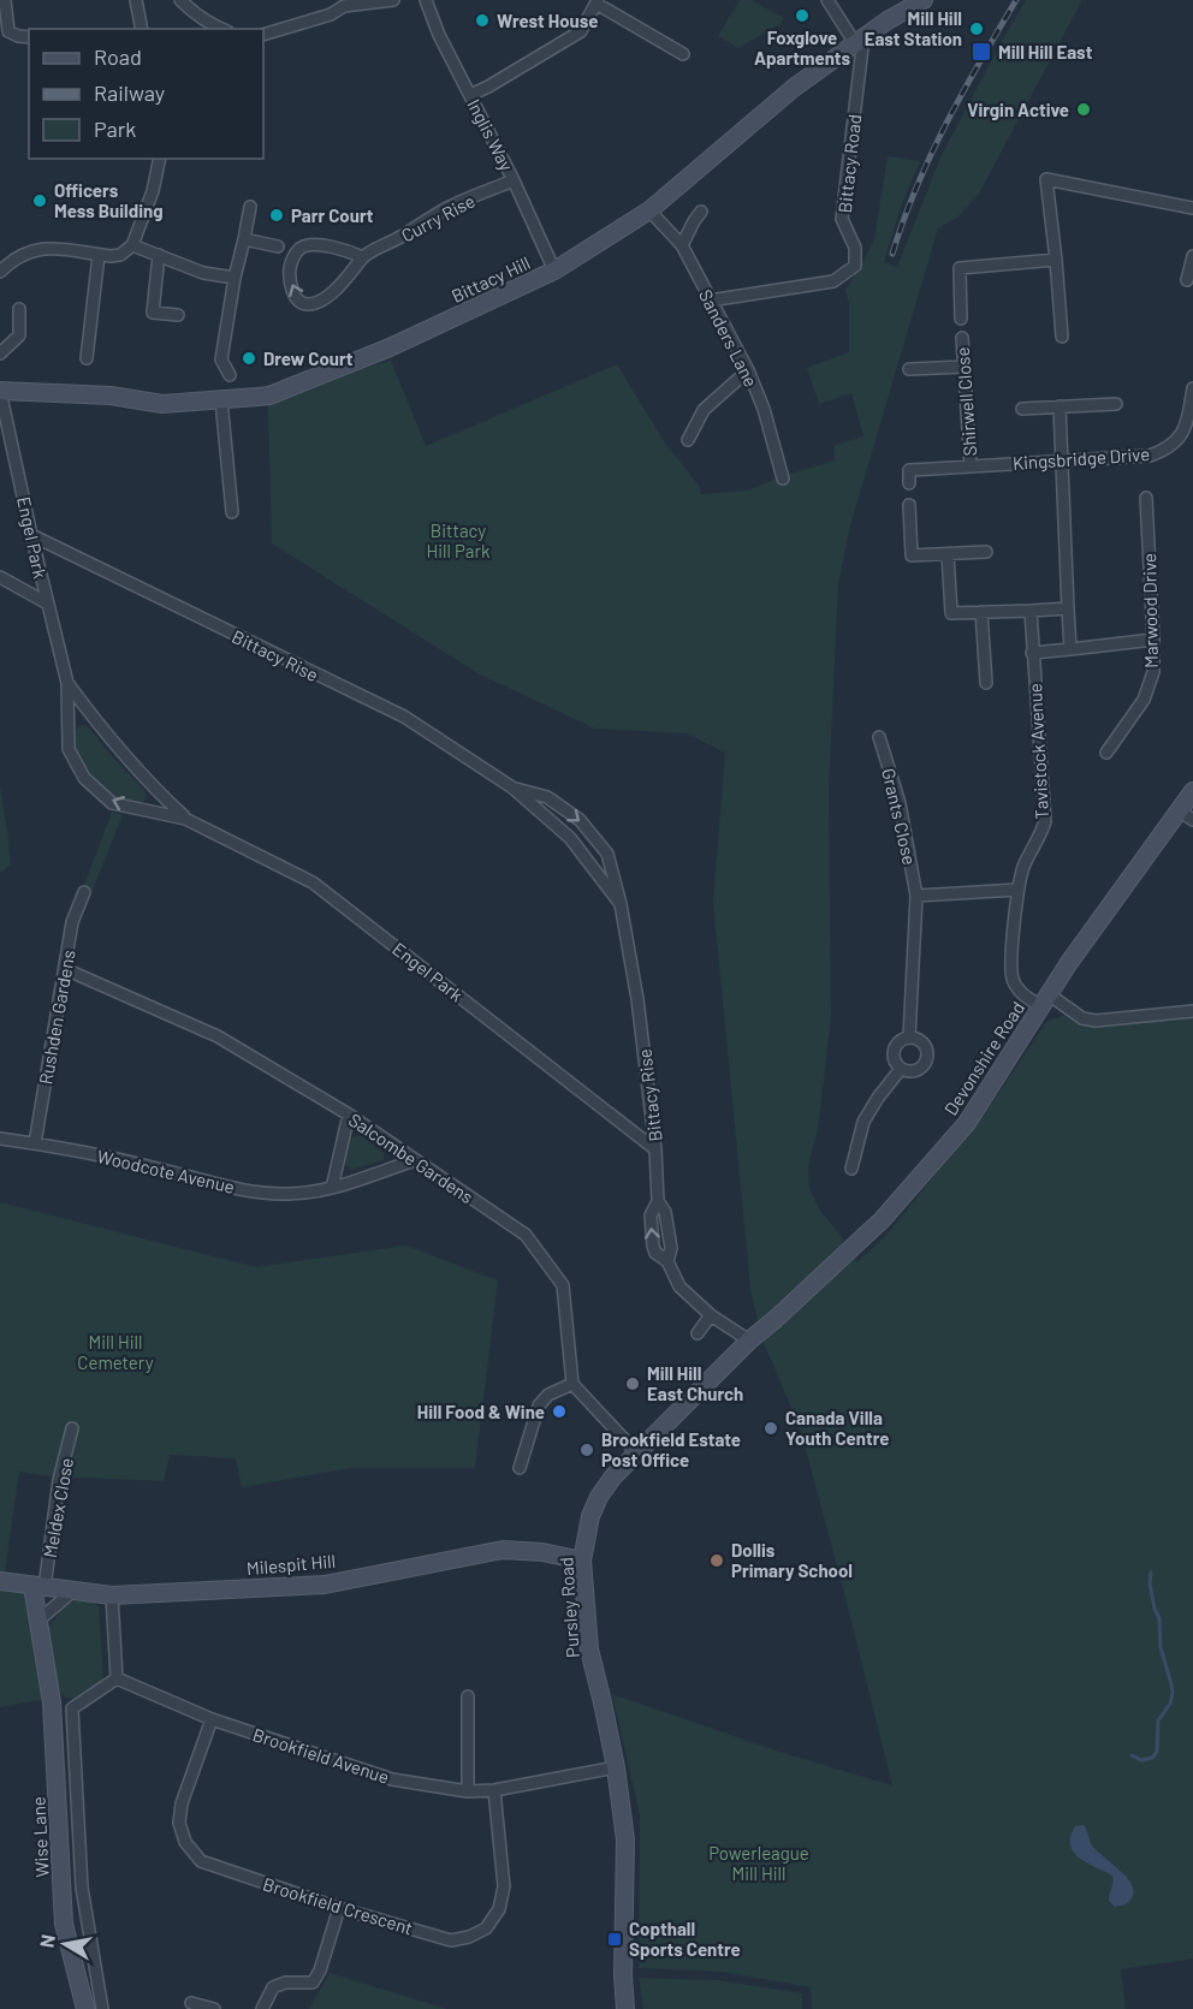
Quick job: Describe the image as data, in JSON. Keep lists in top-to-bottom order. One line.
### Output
{"streets":{"street":["Inglis Way","Bittacy Road","Curry Rise","Bittacy Hill","Sanders Lane","Shirwell Close","Kingsbridge Drive","Engel Park","Marwood Drive","Bittacy Rise","Tavistock Avenue","Grants Close","Rushden Gardens","Devonshire Road","Salcombe Gardens","Woodcote Avenue","Meldex Close","Milespit Hill","Pursley Road","Brookfield Avenue","Wise Lane","Brookfield Crescent"]},"crossings":[["Inglis Way","Curry Rise"],["Inglis Way","Bittacy Hill"],["Bittacy Road","Bittacy Hill"],["Bittacy Road","Sanders Lane"],["Bittacy Hill","Sanders Lane"],["Bittacy Hill","Engel Park"],["Shirwell Close","Kingsbridge Drive"],["Engel Park","Bittacy Rise"],["Bittacy Rise","Pursley Road"],["Tavistock Avenue","Devonshire Road"],["Rushden Gardens","Salcombe Gardens"],["Rushden Gardens","Woodcote Avenue"],["Devonshire Road","Pursley Road"],["Salcombe Gardens","Woodcote Avenue"],["Meldex Close","Milespit Hill"],["Meldex Close","Wise Lane"],["Milespit Hill","Pursley Road"],["Milespit Hill","Wise Lane"],["Pursley Road","Brookfield Avenue"],["Brookfield Avenue","Brookfield Crescent"]],"parks":["Bittacy Hill Park","Mill Hill Cemetery","Powerleague Mill Hill"],"places":{"other":["Foxglove Apartments","Wrest House","Mill Hill East Station","Virgin Active","Officers Mess Building","Parr Court","Drew Court","Mill Hill East Church","Hill Food & Wine","Canada Villa Youth Centre","Brookfield Estate Post Office","Dollis Primary School"],"transit":["Mill Hill East","Copthall Sports Centre"]},"legend":["Road","Railway","Park"],"north":"left"}
